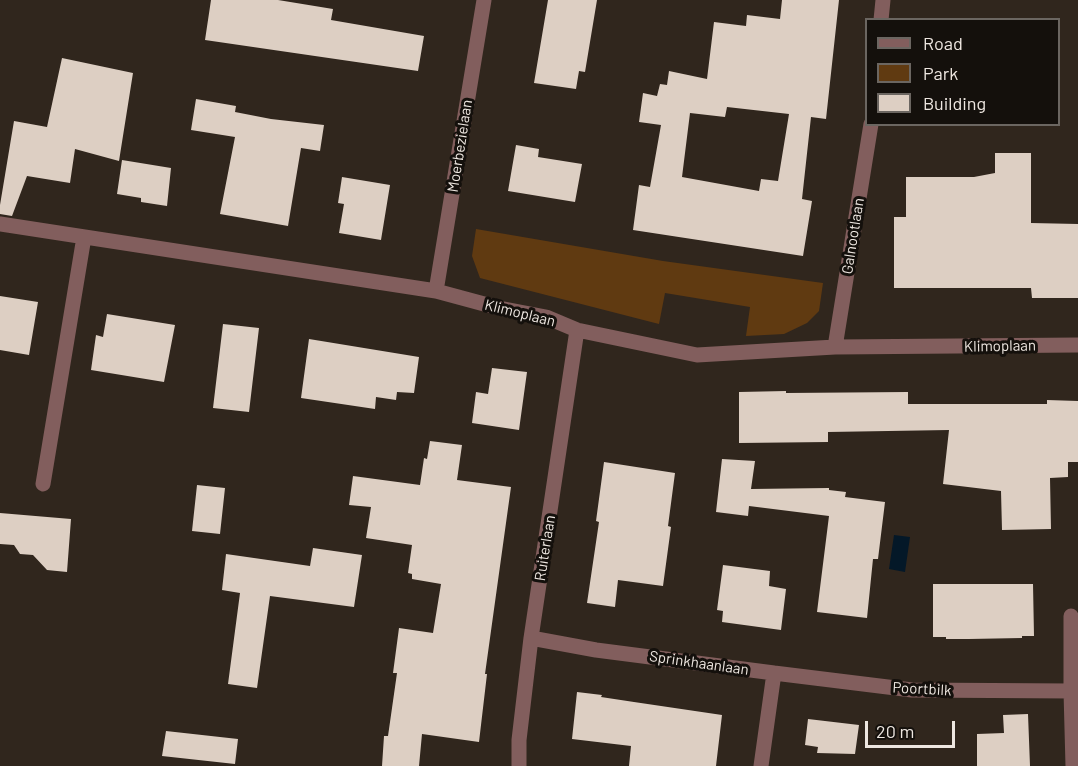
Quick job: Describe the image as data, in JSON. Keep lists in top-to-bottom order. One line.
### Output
{"streets":{"street":["Moerbezielaan","Galnootlaan","Klimoplaan","Ruiterlaan","Sprinkhaanlaan","Poortbilk"]},"crossings":[["Moerbezielaan","Klimoplaan"],["Galnootlaan","Klimoplaan"],["Klimoplaan","Ruiterlaan"],["Ruiterlaan","Sprinkhaanlaan"],["Sprinkhaanlaan","Poortbilk"]],"legend":["Road","Park","Building"],"scale_bar":"20 m"}
